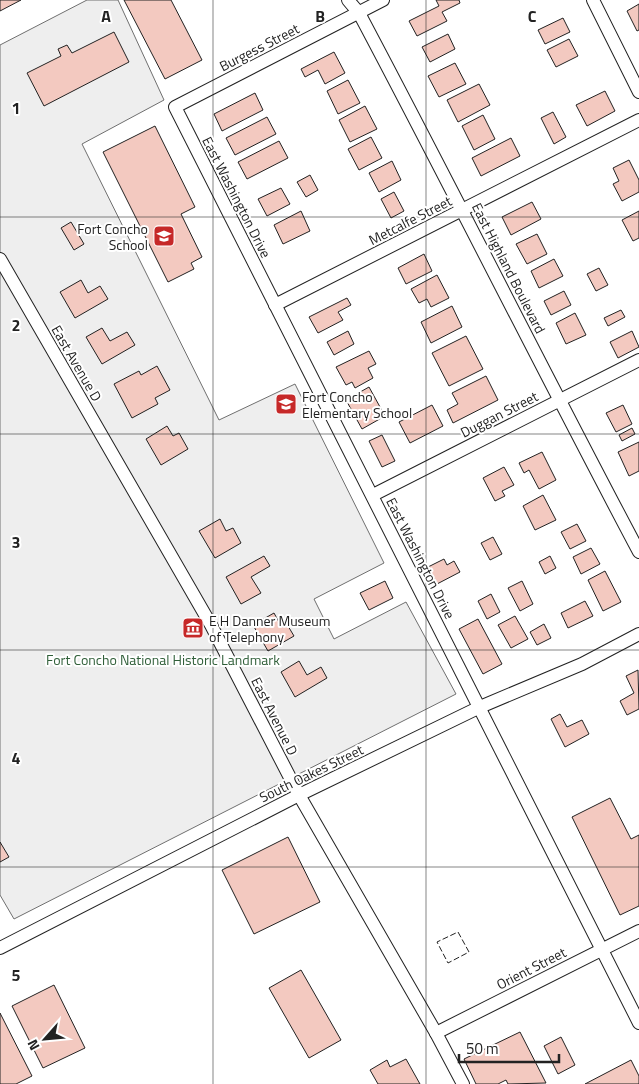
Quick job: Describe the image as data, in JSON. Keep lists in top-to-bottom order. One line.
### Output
{"streets":{"street":["Burgess Street","East Washington Drive","Metcalfe Street","East Highland Boulevard","East Avenue D","Duggan Street","South Oakes Street","Orient Street"]},"crossings":[["Burgess Street","East Washington Drive"],["Burgess Street","East Highland Boulevard"],["East Washington Drive","Metcalfe Street"],["East Washington Drive","Duggan Street"],["East Washington Drive","South Oakes Street"],["East Washington Drive","Orient Street"],["Metcalfe Street","East Highland Boulevard"],["East Highland Boulevard","Duggan Street"],["East Avenue D","South Oakes Street"],["East Avenue D","Orient Street"]],"parks":["Fort Concho National Historic Landmark"],"places":{"school or university":["Fort Concho School","Fort Concho Elementary School"],"museum":["E H Danner Museum of Telephony"]},"scale_bar":"50 m","north":"bottom left","grid":{"columns":["A","B","C"],"rows":["1","2","3","4","5"]}}
